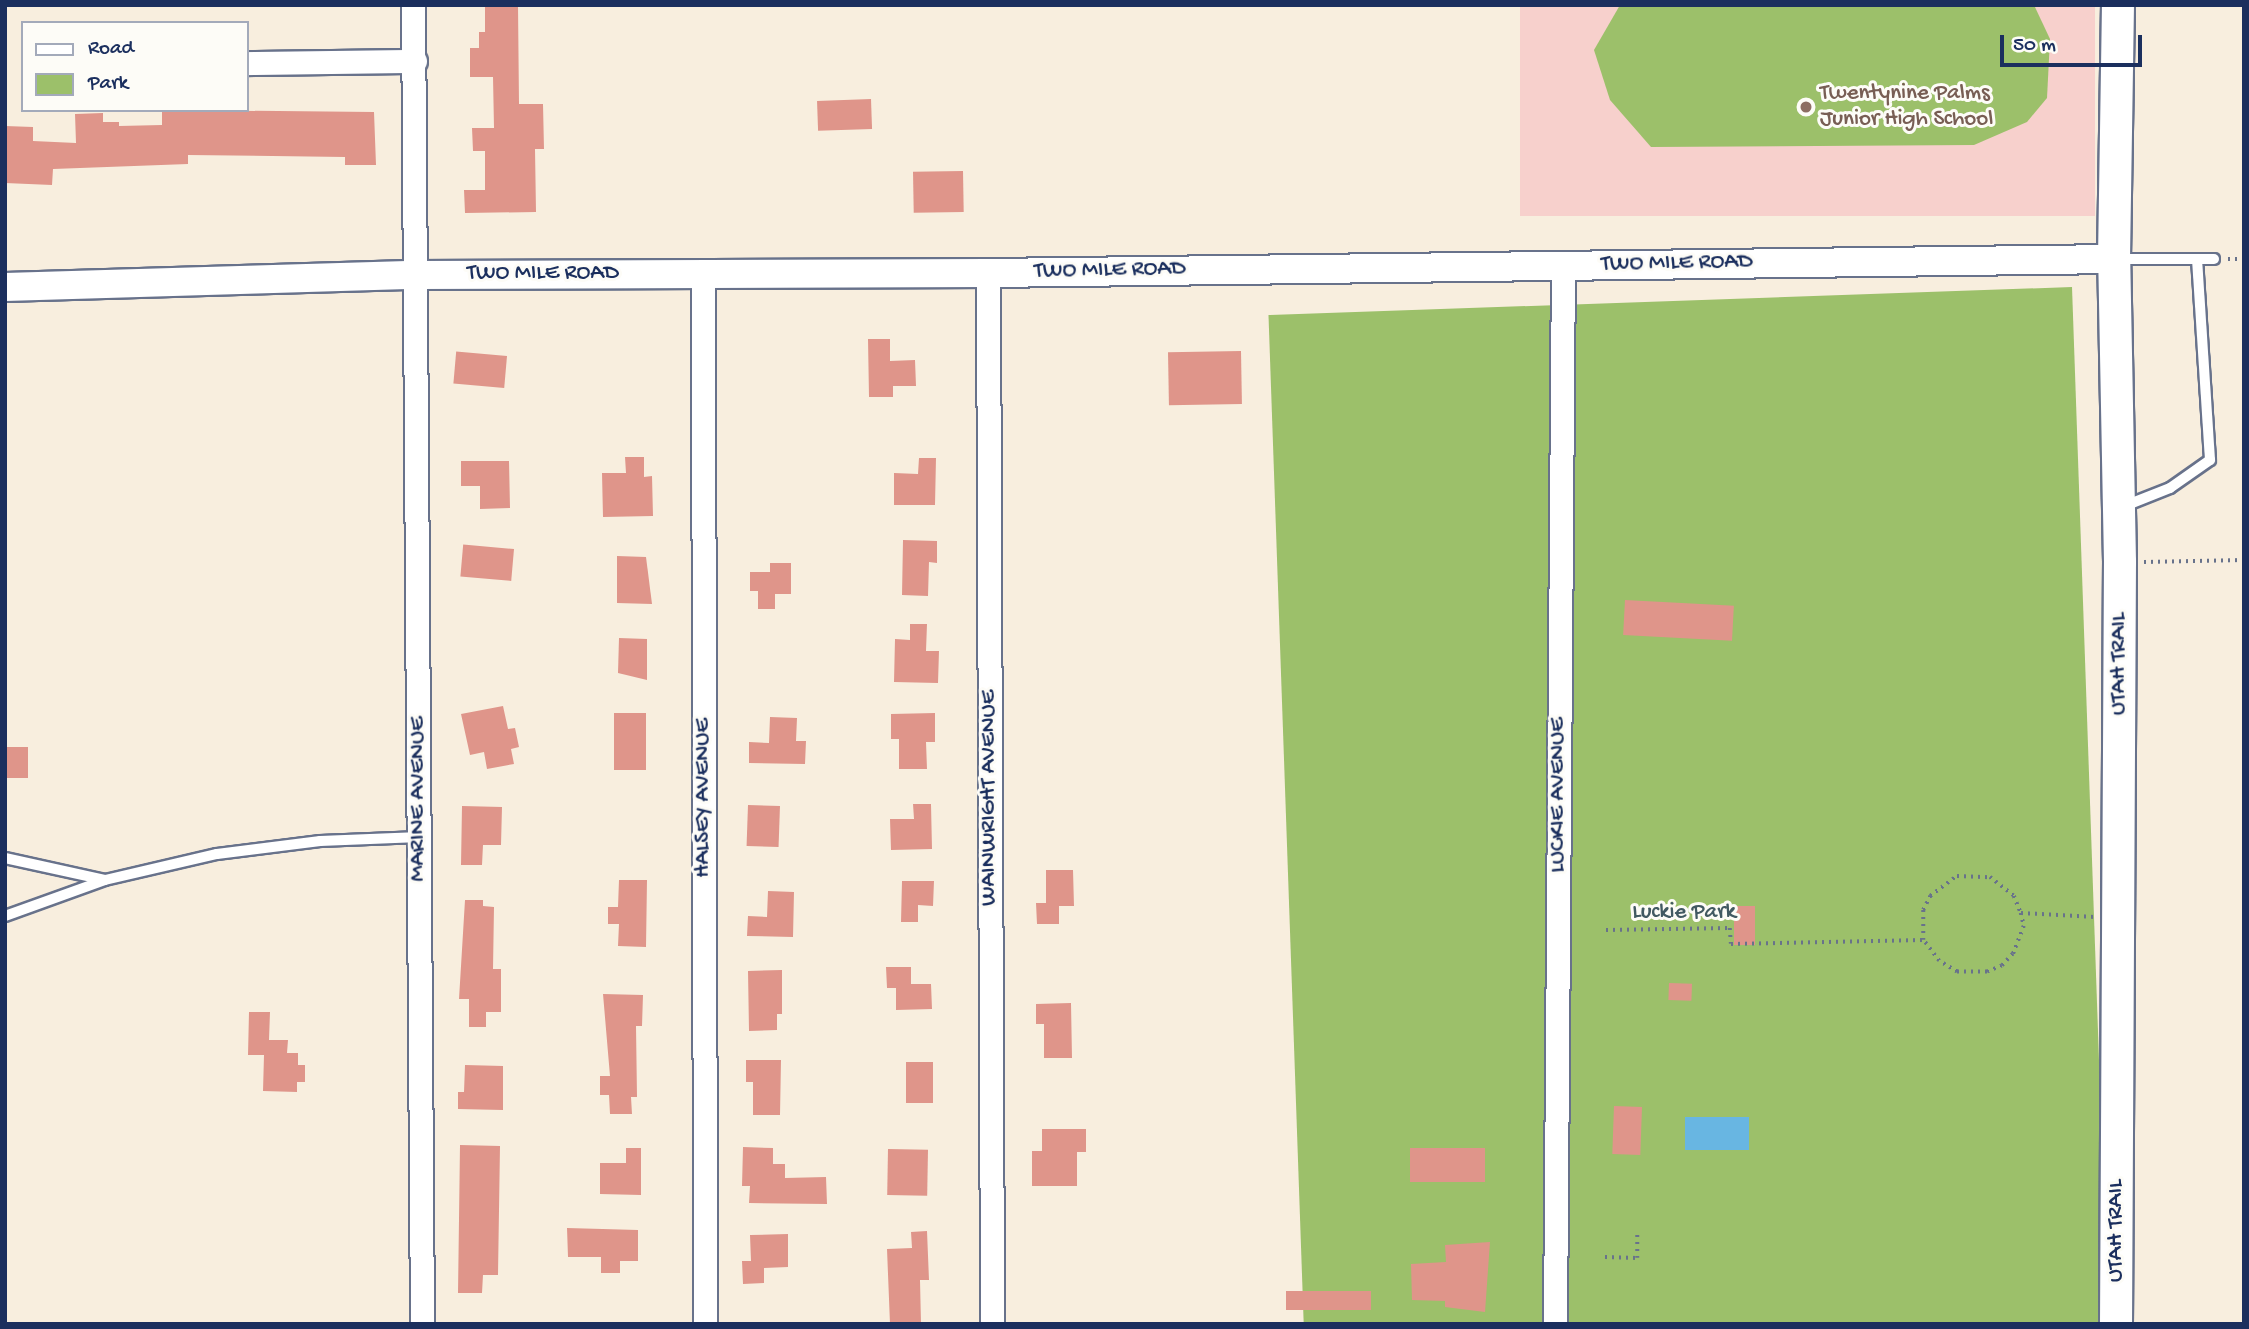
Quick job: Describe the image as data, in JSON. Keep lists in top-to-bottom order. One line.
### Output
{"streets":{"main road":["UTAH TRAIL"],"street":["TWO MILE ROAD","LUCKIE AVENUE","HALSEY AVENUE","WAINWRIGHT AVENUE","MARINE AVENUE"]},"crossings":[["TWO MILE ROAD","UTAH TRAIL"],["TWO MILE ROAD","LUCKIE AVENUE"],["TWO MILE ROAD","HALSEY AVENUE"],["TWO MILE ROAD","WAINWRIGHT AVENUE"],["TWO MILE ROAD","MARINE AVENUE"]],"parks":["Luckie Park"],"places":["Twentynine Palms Junior High School"],"legend":["Road","Park"],"scale_bar":"50 m"}
